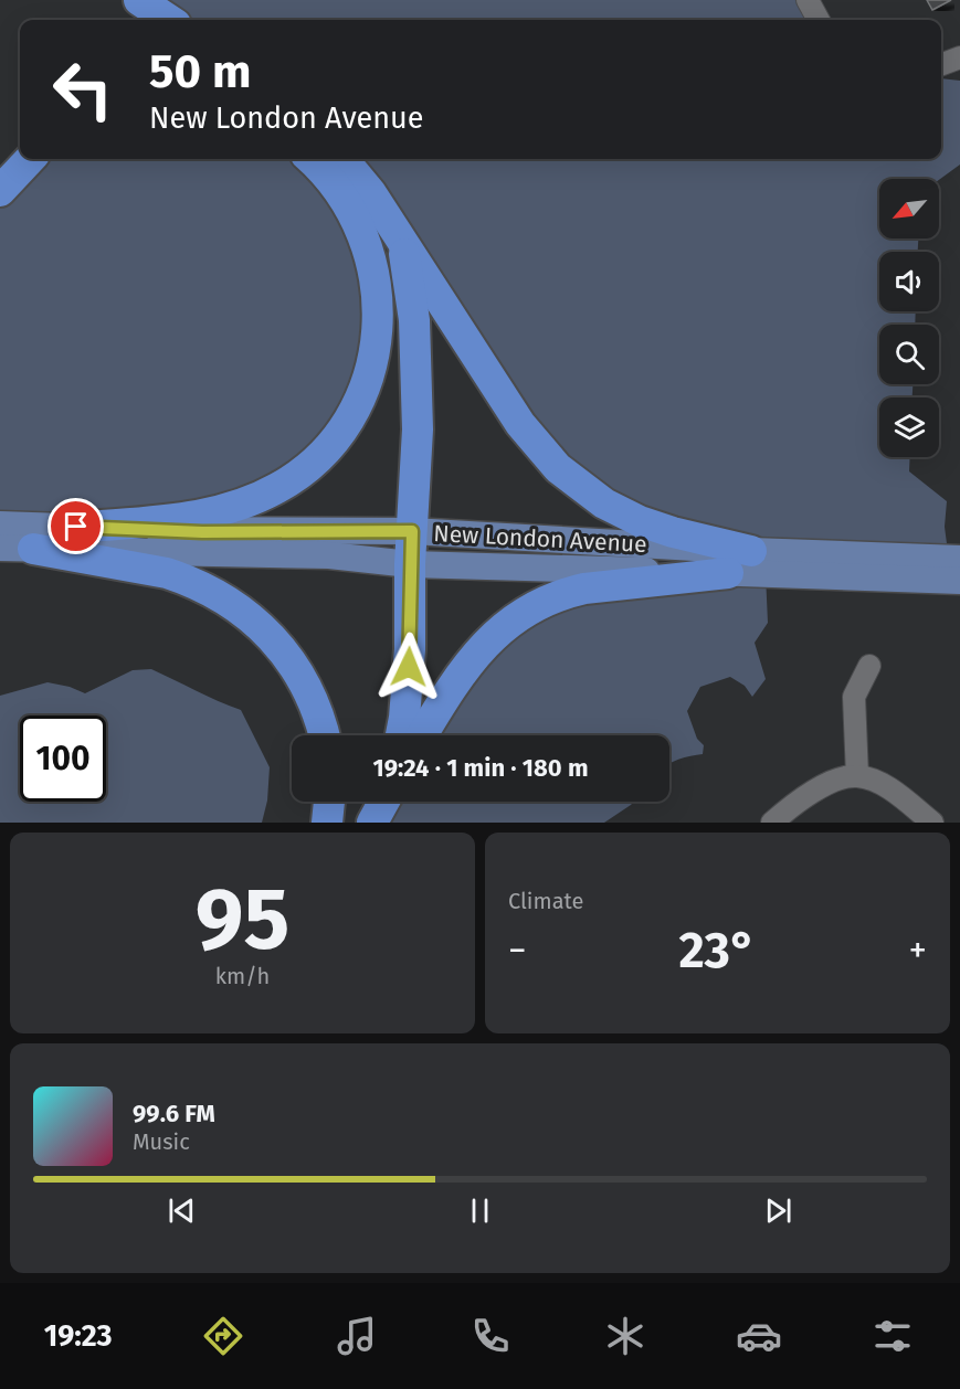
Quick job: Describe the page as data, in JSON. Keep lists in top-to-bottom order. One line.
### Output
{"streets":{"main road":["New London Avenue"]},"north":"bottom left","page":{"turn":["50 m","New London Avenue"],"limit":"100","trip":"19:24 · 1 min · 180 m","tile":[["95","km/h"],"Climate"],"heat":["−","23°","+"],"song":["99.6 FM","Music"],"tabs":"19:23"}}
